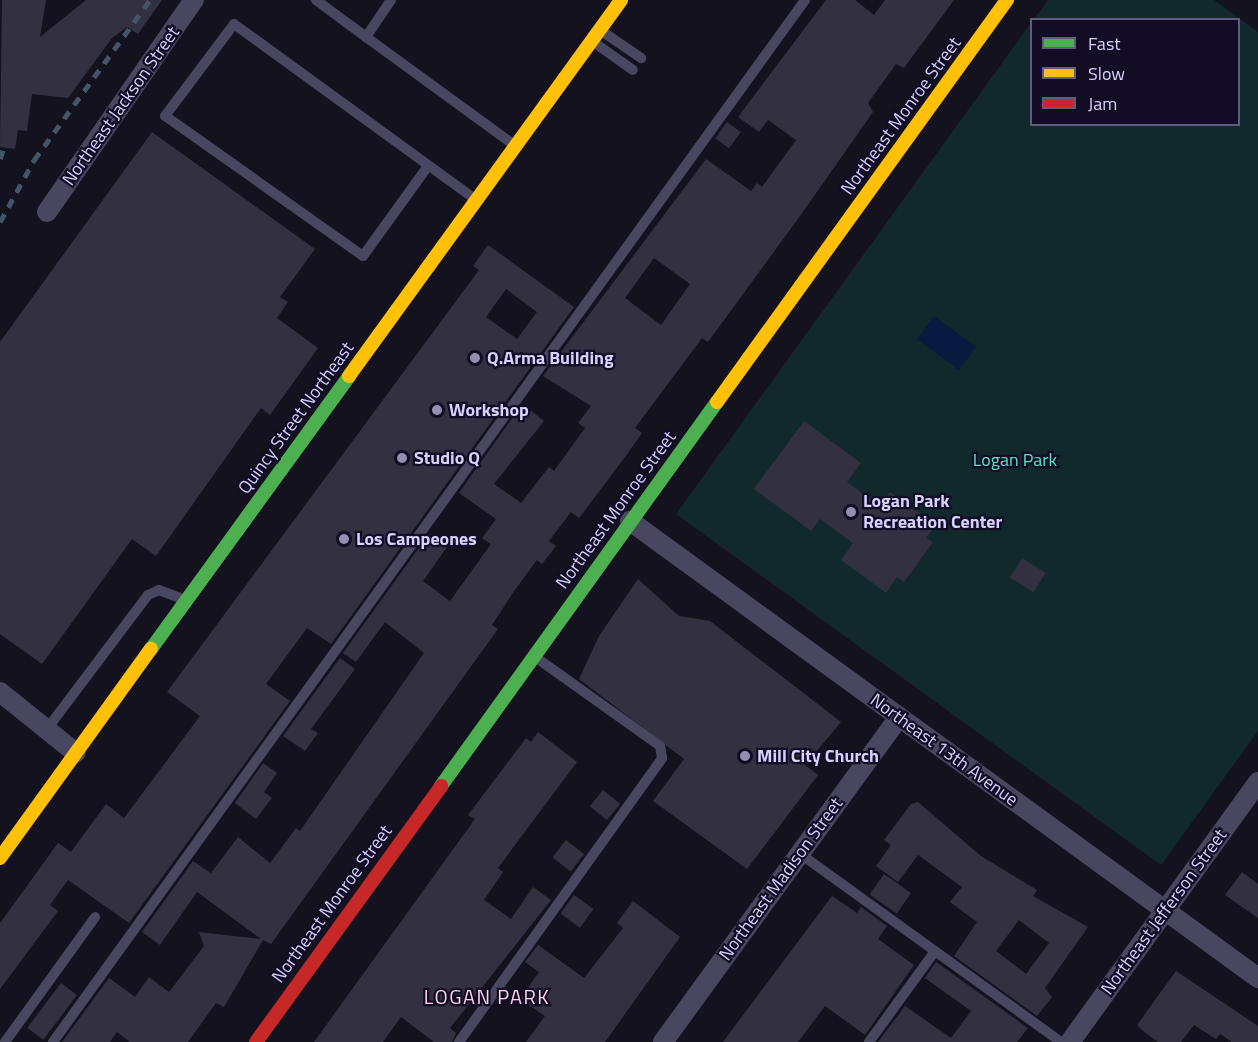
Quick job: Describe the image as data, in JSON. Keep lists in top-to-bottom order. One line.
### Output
{"streets":{"street":["Northeast Jackson Street","Northeast Monroe Street","Quincy Street Northeast","Northeast 13th Avenue","Northeast Madison Street","Northeast Jefferson Street"]},"crossings":[["Northeast Monroe Street","Northeast 13th Avenue"],["Northeast 13th Avenue","Northeast Madison Street"],["Northeast 13th Avenue","Northeast Jefferson Street"]],"districts":["LOGAN PARK"],"parks":["Logan Park"],"places":["Q.Arma Building","Workshop","Studio Q","Logan Park Recreation Center","Los Campeones","Mill City Church"],"legend":["Fast","Slow","Jam"]}
